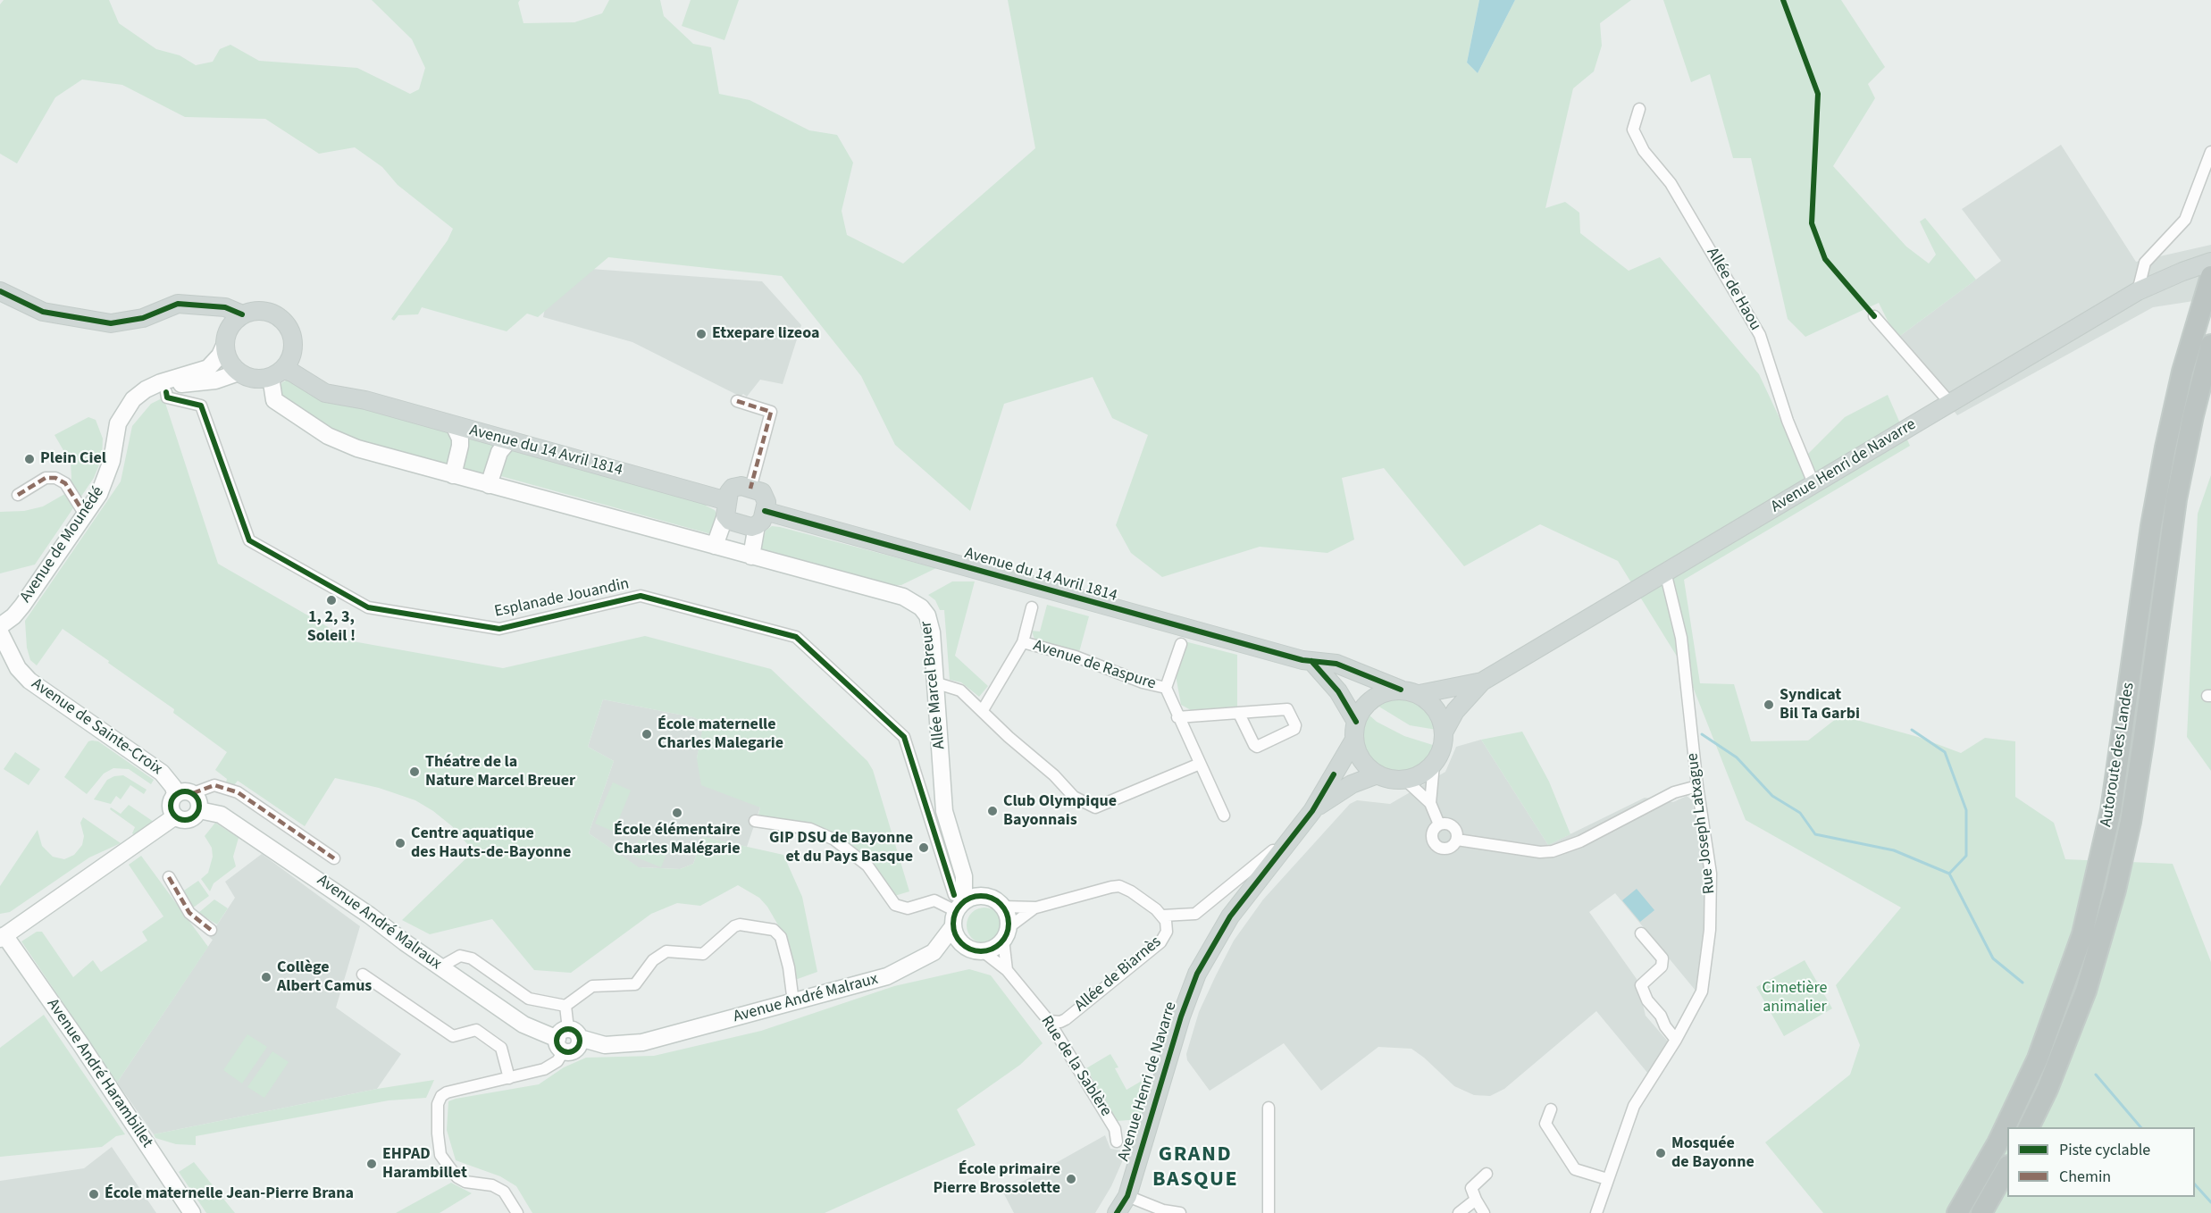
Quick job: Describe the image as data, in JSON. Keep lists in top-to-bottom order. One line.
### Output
{"streets":{"highway":["Autoroute des Landes"],"main road":["Avenue du 14 Avril 1814","Avenue Henri de Navarre"],"street":["Allée de Haou","Avenue de Mounédé","Esplanade Jouandin","Avenue de Raspure","Allée Marcel Breuer","Avenue de Sainte-Croix","Rue Joseph Latxague","Avenue André Malraux","Allée de Biarnès","Rue de la Sablère","Avenue André Harambillet"]},"crossings":[["Allée de Haou","Avenue Henri de Navarre"],["Avenue du 14 Avril 1814","Avenue Henri de Navarre"],["Avenue du 14 Avril 1814","Avenue de Mounédé"],["Avenue du 14 Avril 1814","Allée Marcel Breuer"],["Avenue Henri de Navarre","Rue Joseph Latxague"],["Avenue Henri de Navarre","Allée de Biarnès"],["Avenue de Mounédé","Esplanade Jouandin"],["Avenue de Mounédé","Allée Marcel Breuer"],["Esplanade Jouandin","Allée Marcel Breuer"],["Esplanade Jouandin","Avenue André Malraux"],["Esplanade Jouandin","Rue de la Sablère"],["Allée Marcel Breuer","Avenue André Malraux"],["Allée Marcel Breuer","Rue de la Sablère"],["Avenue de Sainte-Croix","Avenue André Malraux"],["Avenue André Malraux","Rue de la Sablère"],["Allée de Biarnès","Rue de la Sablère"]],"districts":["GRAND BASQUE"],"parks":["Cimetière animalier"],"places":["Etxepare lizeoa","Plein Ciel","1, 2, 3, Soleil !","Syndicat Bil Ta Garbi","École maternelle Charles Malegarie","Théatre de la Nature Marcel Breuer","Club Olympique Bayonnais","École élémentaire Charles Malégarie","Centre aquatique des Hauts-de-Bayonne","GIP DSU de Bayonne et du Pays Basque","Collège Albert Camus","Mosquée de Bayonne","EHPAD Harambillet","École primaire Pierre Brossolette","École maternelle Jean-Pierre Brana"],"legend":["Piste cyclable","Chemin"]}
